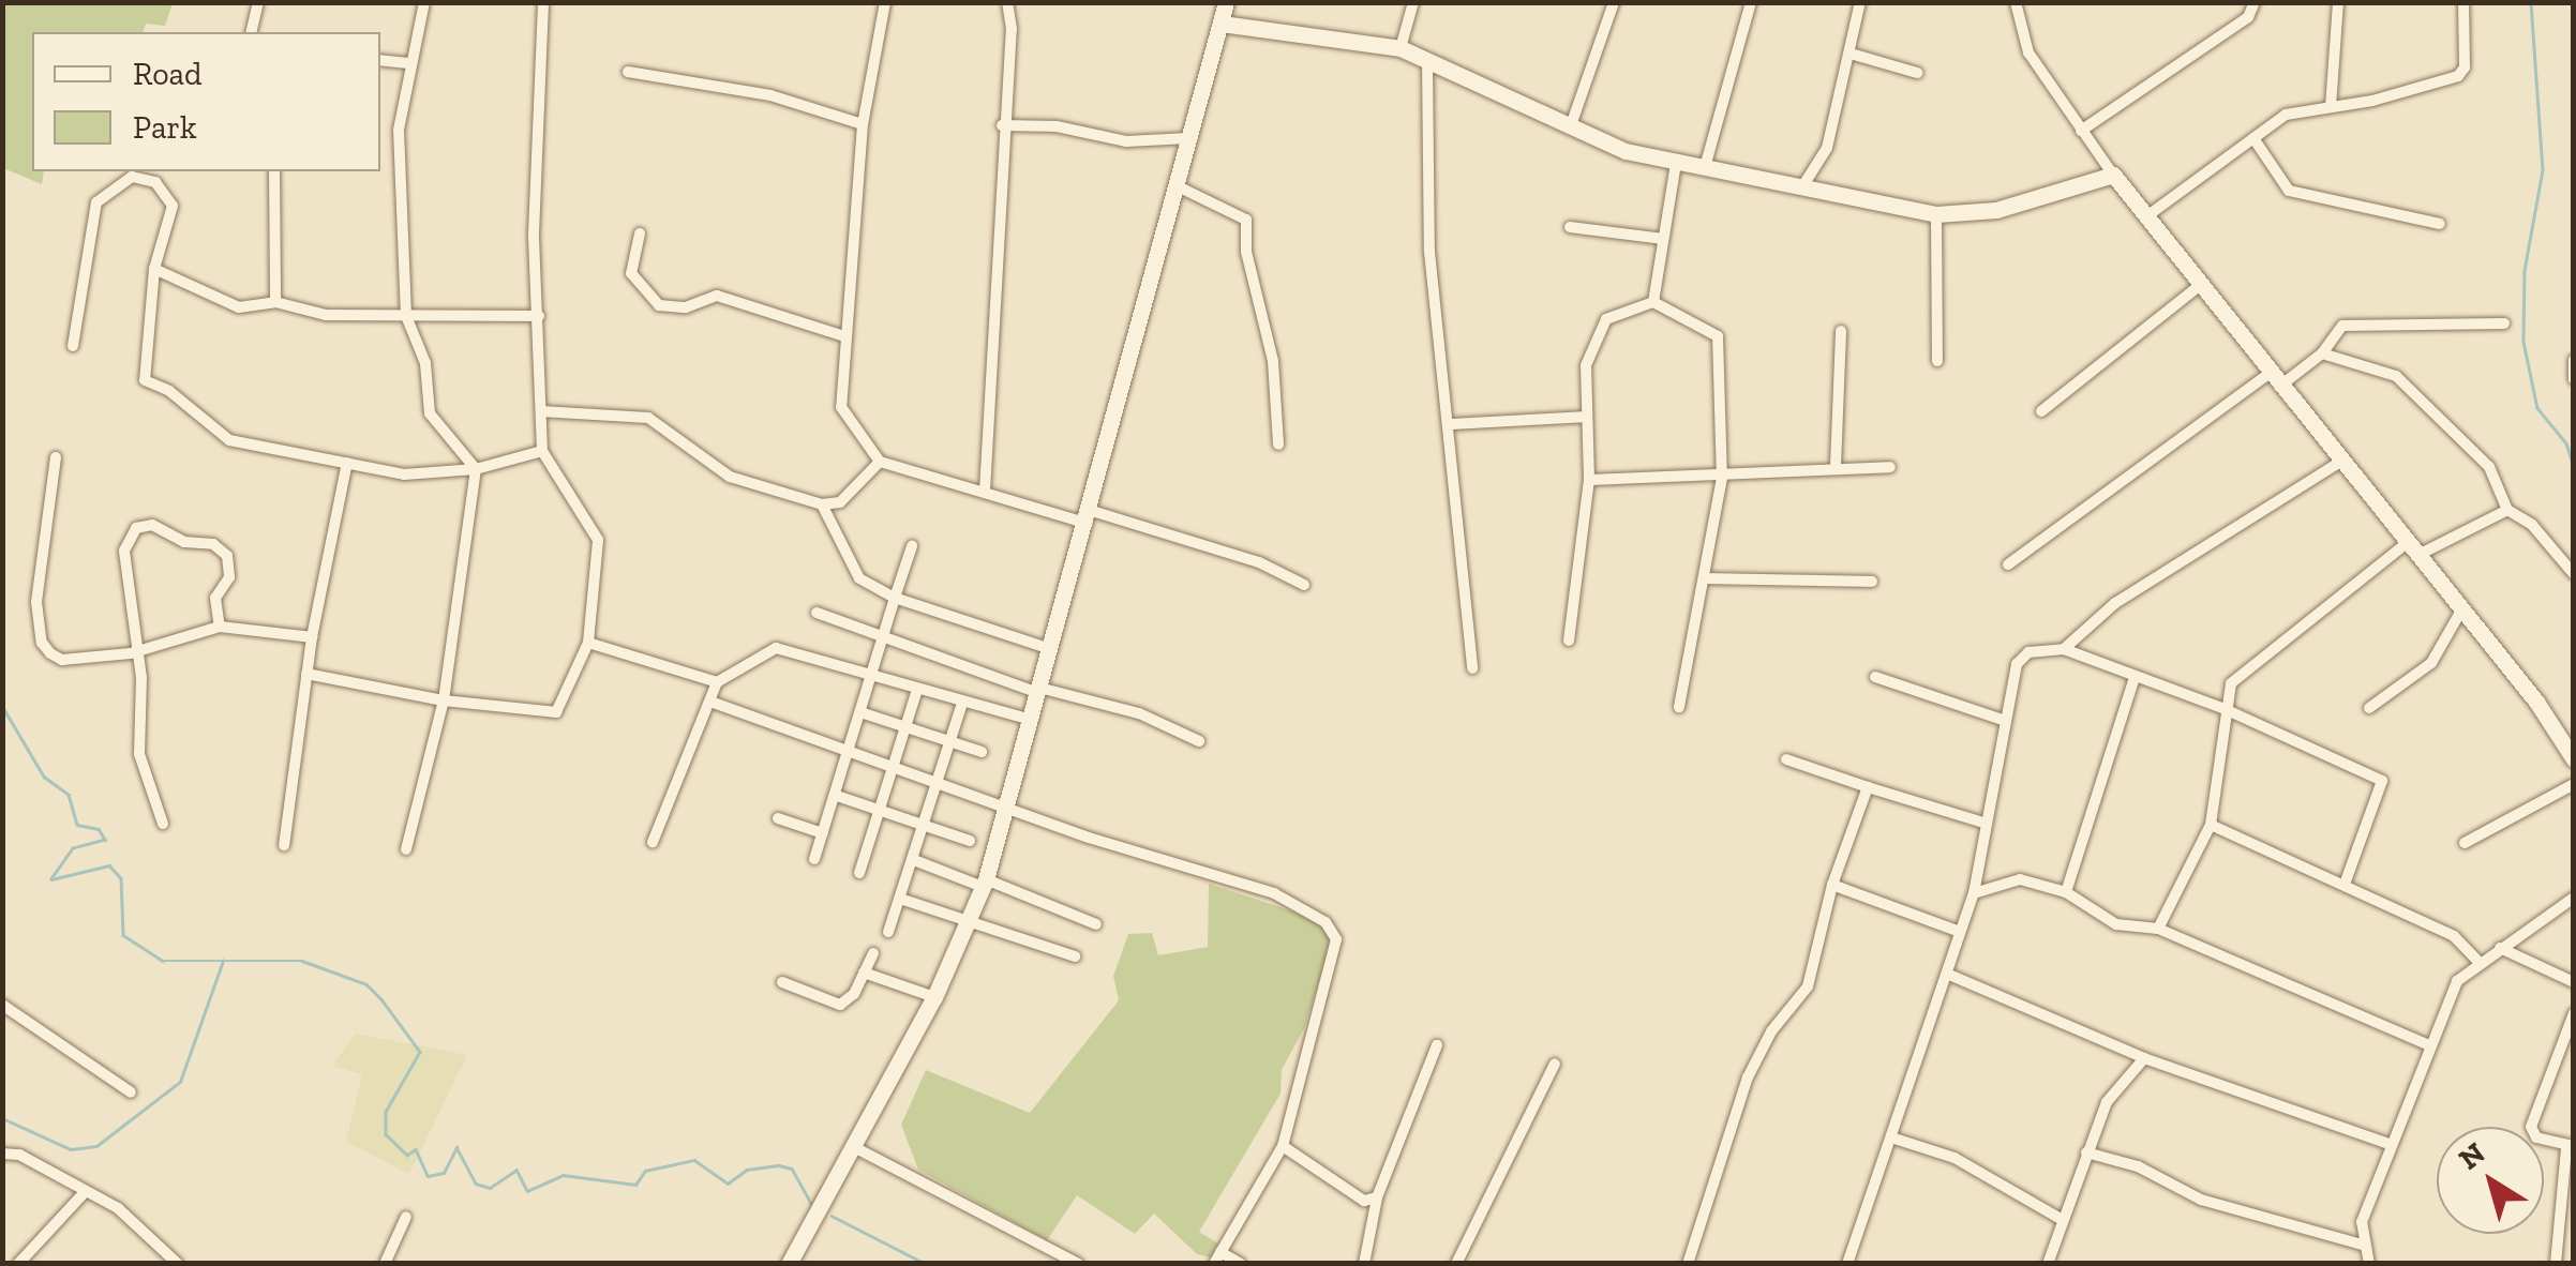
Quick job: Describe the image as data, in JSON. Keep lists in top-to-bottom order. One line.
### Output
{"legend":["Road","Park"],"north":"top left"}
